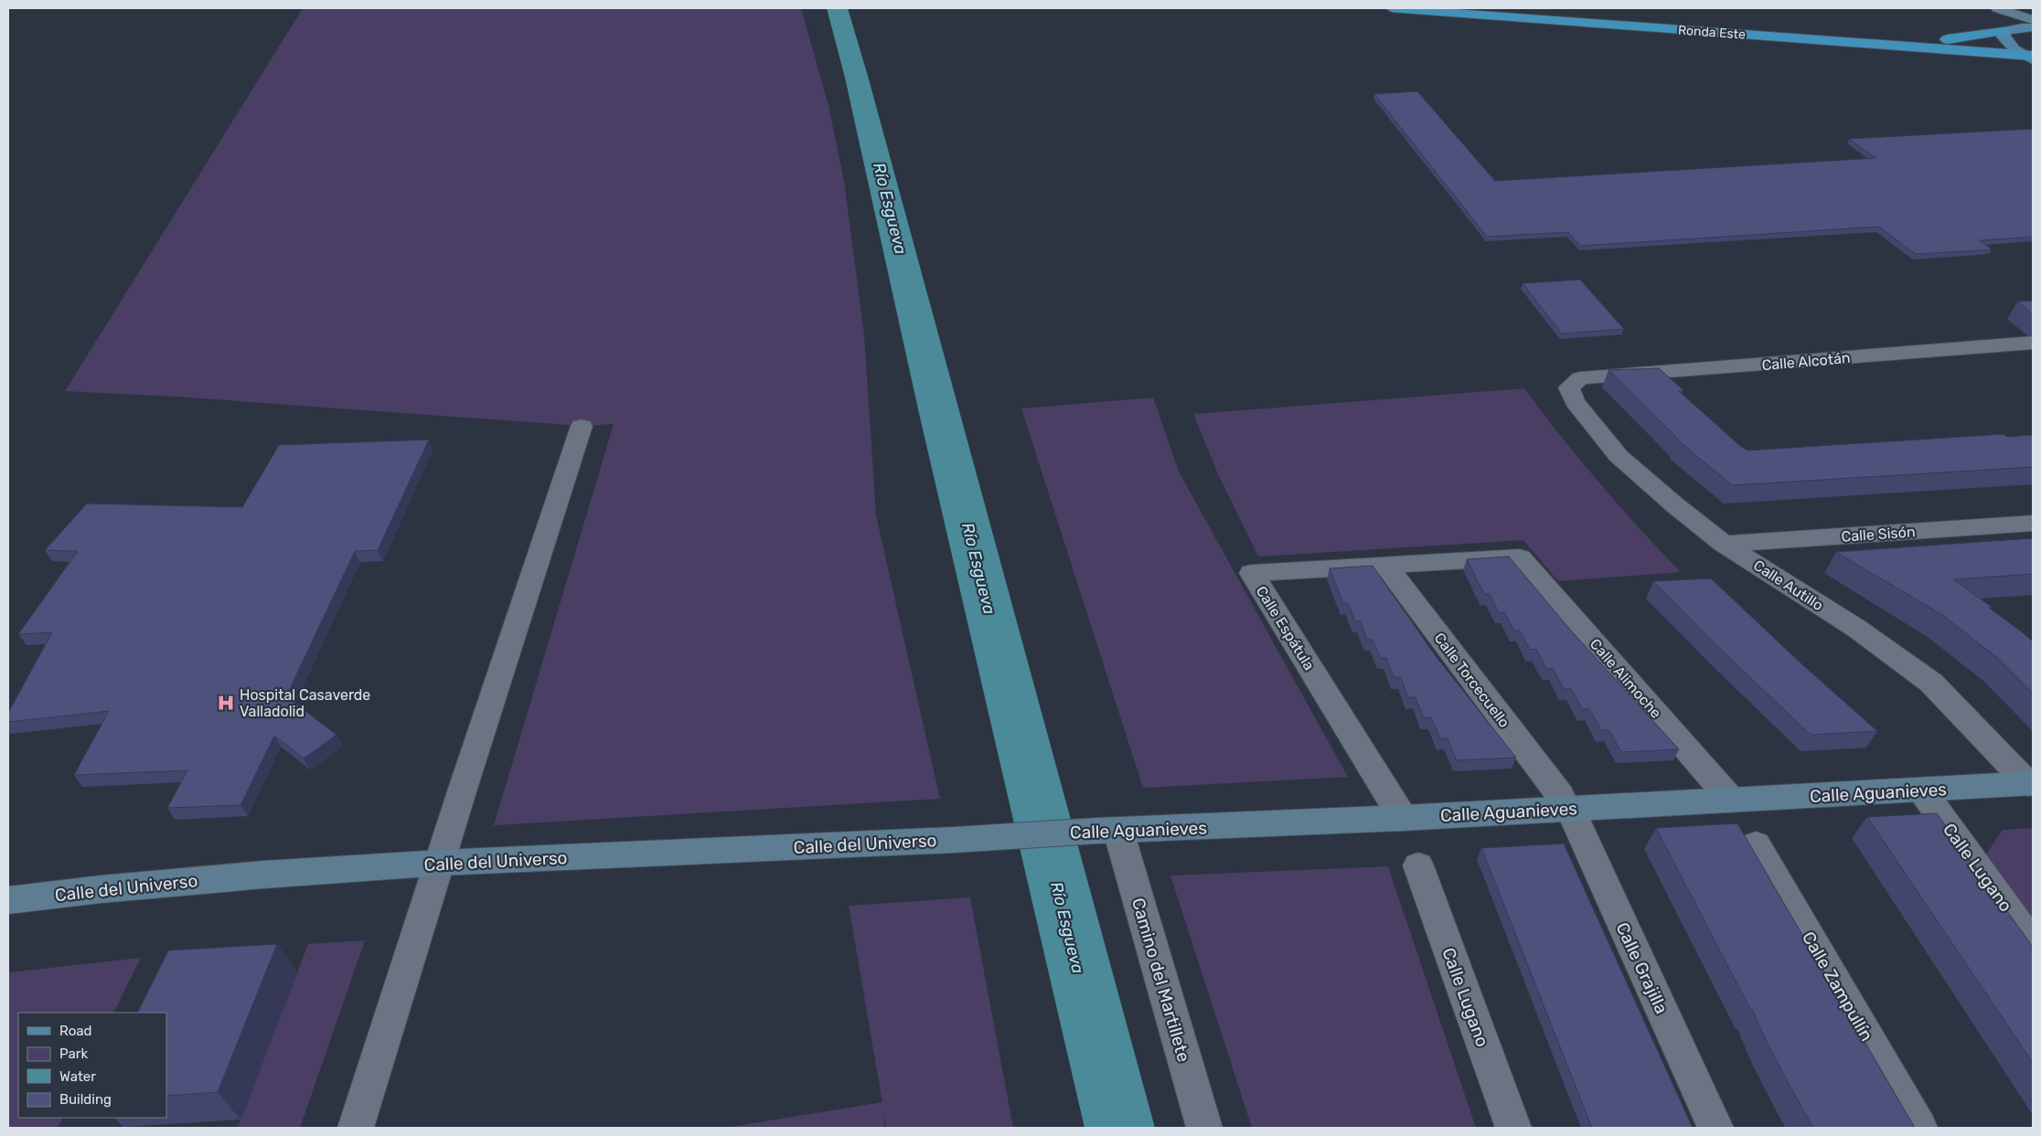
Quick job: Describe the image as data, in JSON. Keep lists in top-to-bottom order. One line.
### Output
{"streets":{"highway":["Ronda Este"],"street":["Calle Alcotán","Calle Sisón","Calle Autillo","Calle Espátula","Calle Alimoche","Calle Torcecuello","Calle Aguanieves","Calle del Universo","Calle Lugano","Calle Grajilla","Camino del Martillete","Calle Zampullín"]},"crossings":[["Calle Alcotán","Calle Autillo"],["Calle Sisón","Calle Autillo"],["Calle Autillo","Calle Aguanieves"],["Calle Espátula","Calle Alimoche"],["Calle Espátula","Calle Torcecuello"],["Calle Espátula","Calle Aguanieves"],["Calle Alimoche","Calle Aguanieves"],["Calle Torcecuello","Calle Aguanieves"],["Calle Torcecuello","Calle Grajilla"],["Calle Aguanieves","Calle del Universo"],["Calle Aguanieves","Calle Lugano"],["Calle Aguanieves","Calle Grajilla"],["Calle Aguanieves","Camino del Martillete"]],"water":["Río Esgueva"],"places":{"hospital":["Hospital Casaverde Valladolid"]},"legend":["Road","Park","Water","Building"]}
